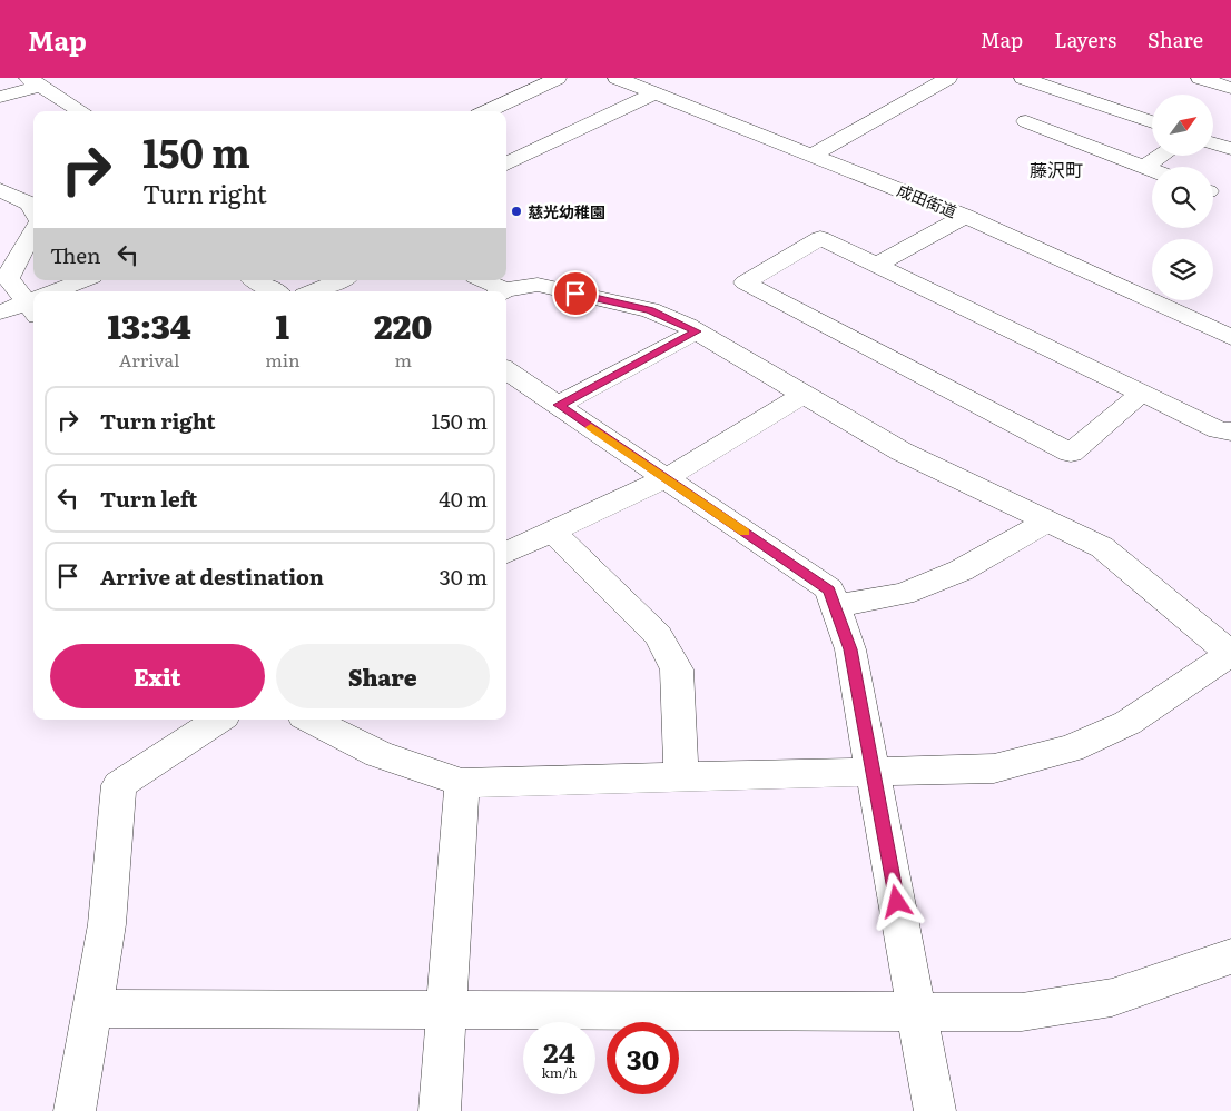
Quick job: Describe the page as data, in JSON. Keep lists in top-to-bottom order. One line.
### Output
{"streets":{"street":["成田街道"]},"districts":["藤沢町"],"places":["慈光幼稚園"],"north":"top right","page":{"header":"Map","nav":["Map","Layers","Share"],"turn":["150 m","Turn right"],"then":"Then","eta":["13:34","Arrival","1","min","220","m"],"list":[{"name":"Turn right","value":"150 m"},{"name":"Turn left","value":"40 m"},{"name":"Arrive at destination","value":"30 m"}],"buttons":["Exit","Share"],"speed":"24 km/h","limit":"30"}}
